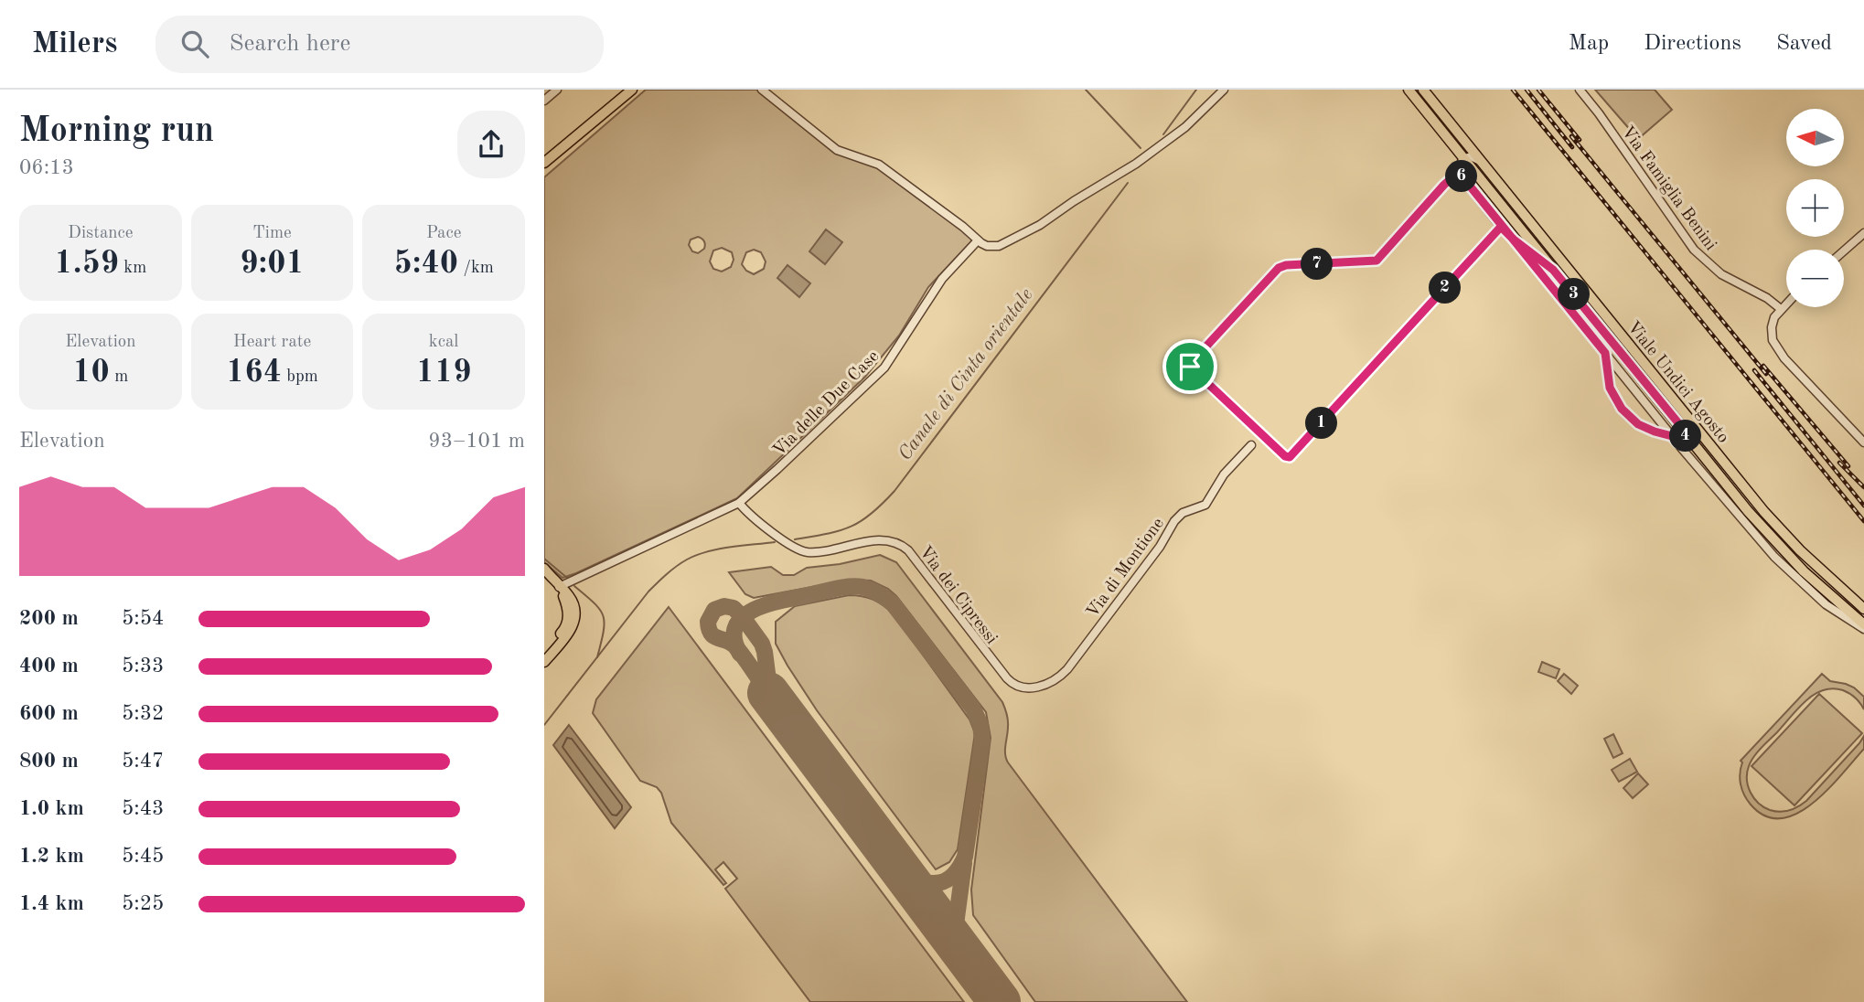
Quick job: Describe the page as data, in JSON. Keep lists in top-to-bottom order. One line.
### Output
{"streets":{"main road":["Viale Undici Agosto"],"street":["Via Famiglia Benini","Via delle Due Case","Via di Montione","Via dei Cipressi"]},"crossings":[["Via delle Due Case","Via dei Cipressi"],["Via di Montione","Via dei Cipressi"]],"water":["Canale di Cinta orientale"],"north":"left","page":{"header":"Milers","search":"Search here","nav":["Map","Directions","Saved"],"heading":["Morning run","06:13"],"map_buttons":["+","−"],"pins":["6","7","2","3","1","4"],"stats":[["Distance","1.59 km"],["Time","9:01"],["Pace","5:40 /km"],["Elevation","10 m"],["Heart rate","164 bpm"],["kcal","119"]],"chart":["Elevation","93–101 m"],"list":[{"name":"200 m","note":"5:54"},{"name":"400 m","note":"5:33"},{"name":"600 m","note":"5:32"},{"name":"800 m","note":"5:47"},{"name":"1.0 km","note":"5:43"},{"name":"1.2 km","note":"5:45"},{"name":"1.4 km","note":"5:25"}]}}
